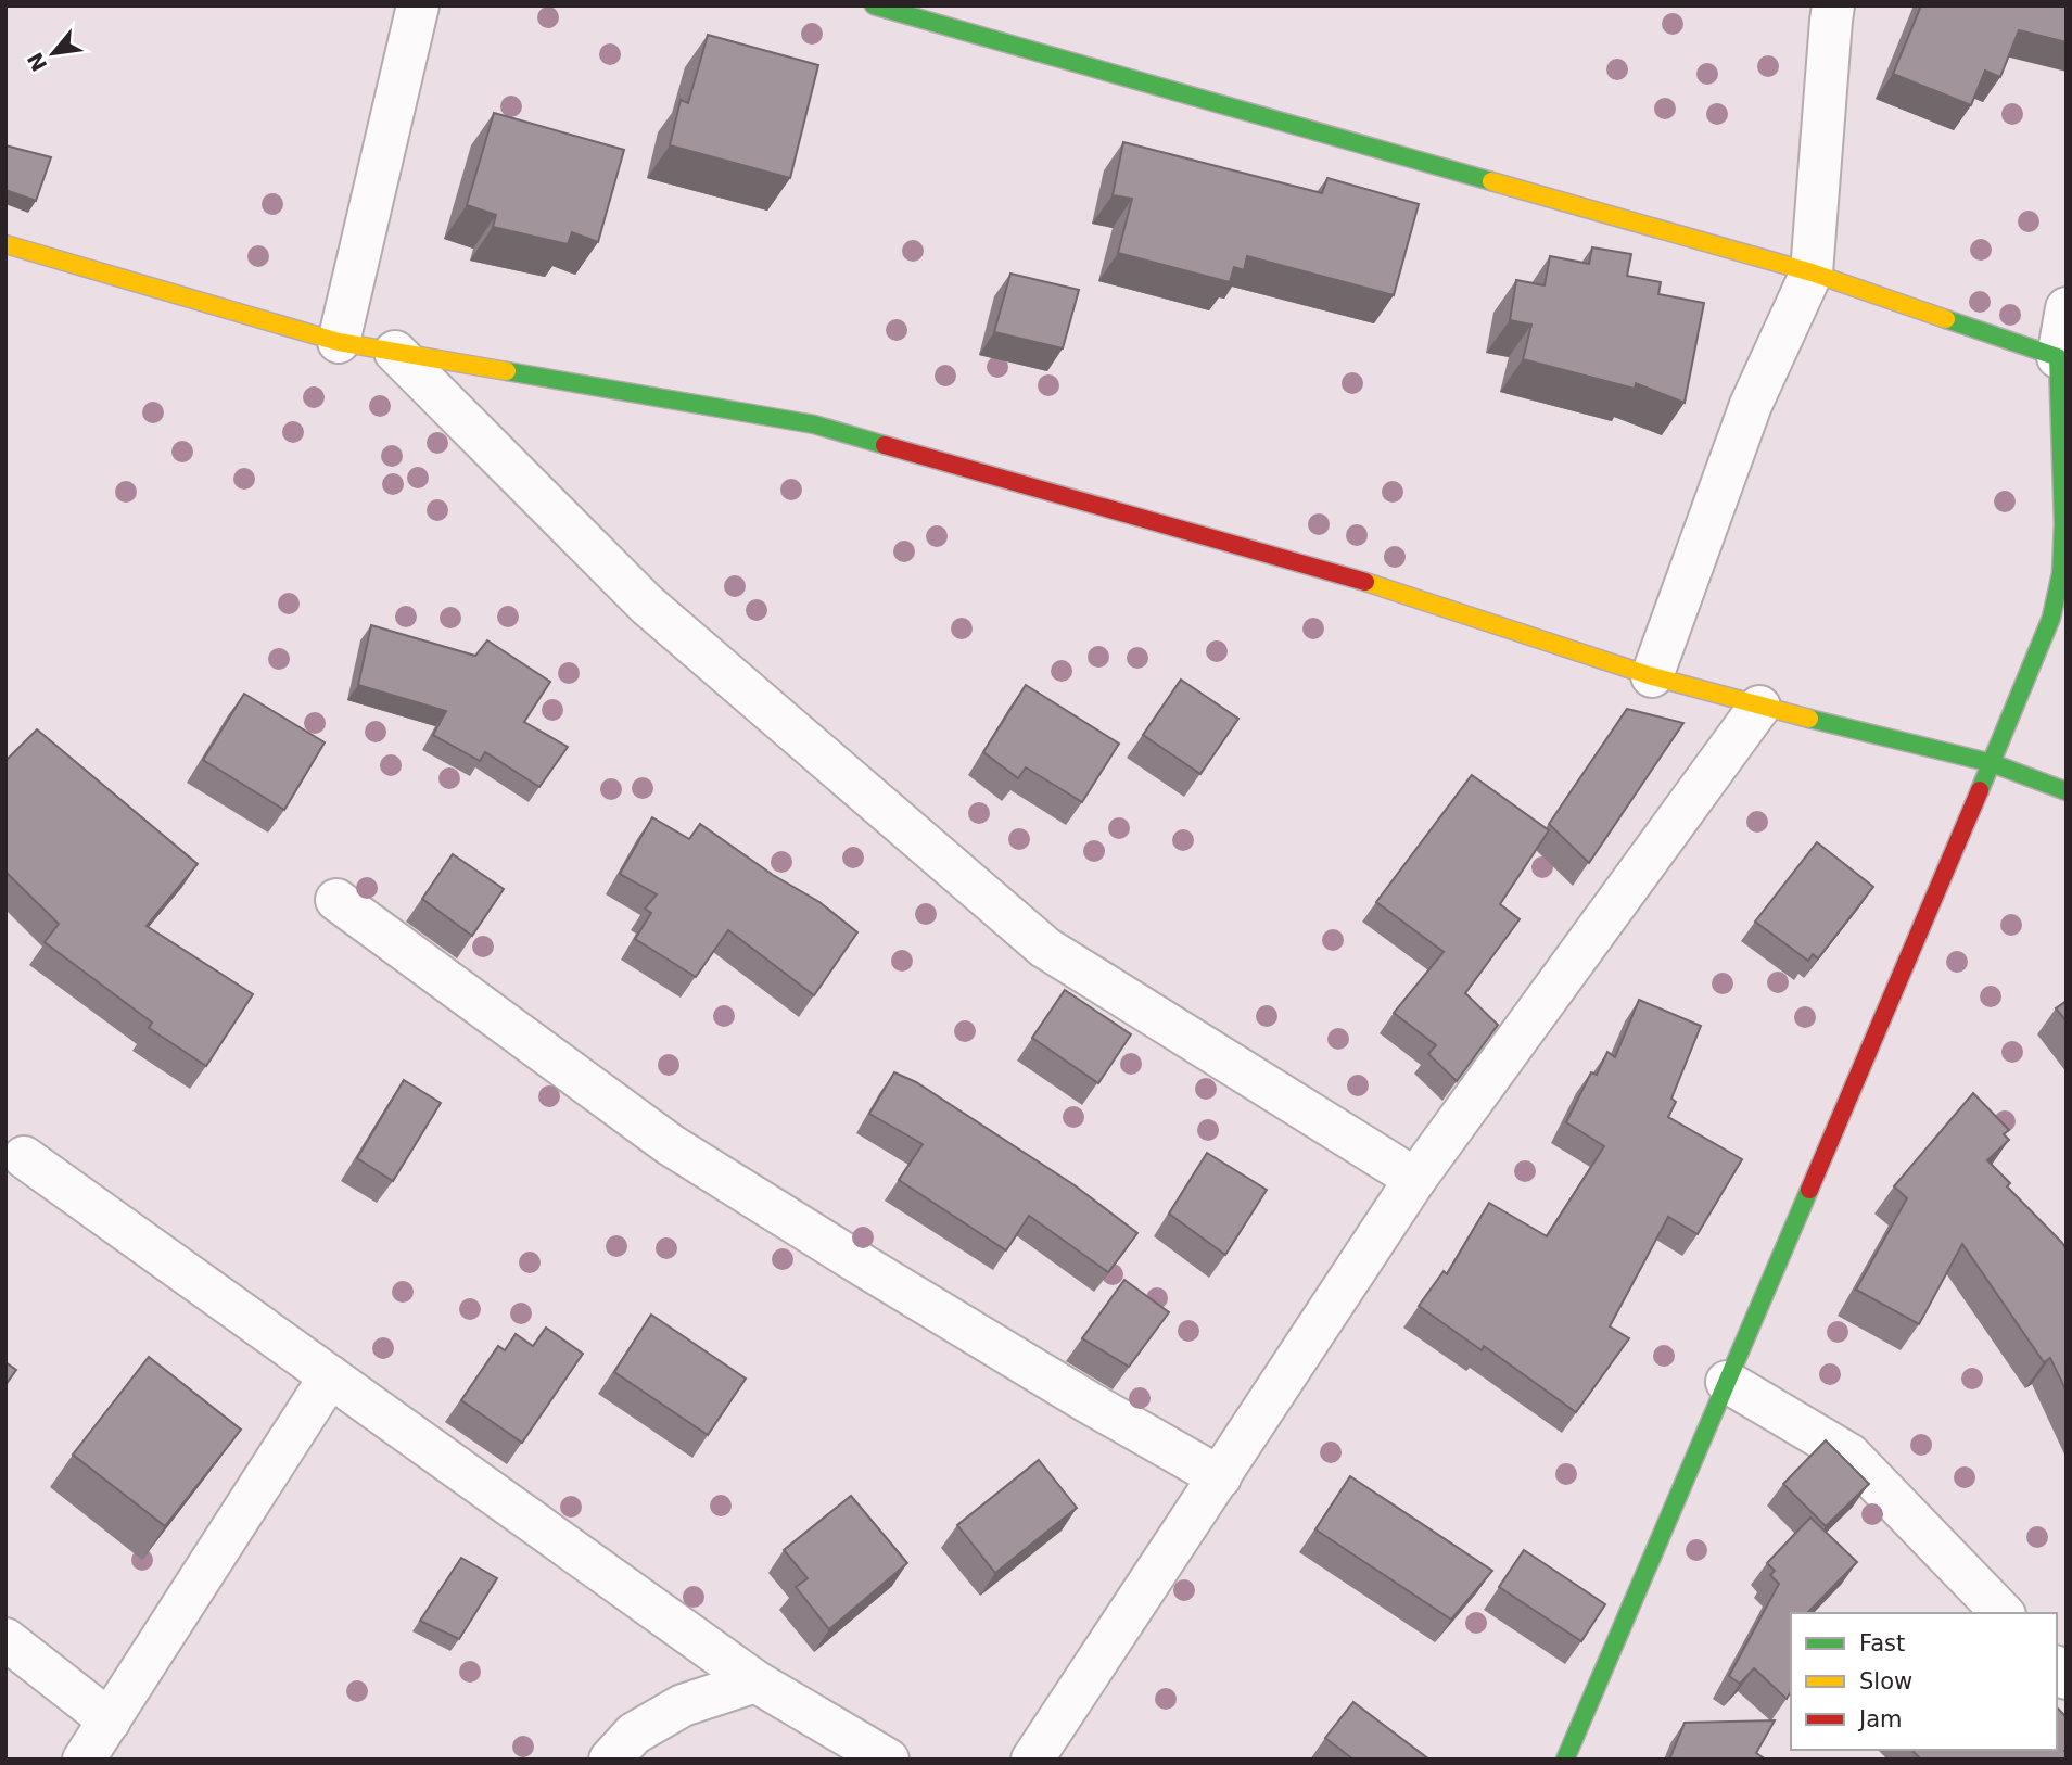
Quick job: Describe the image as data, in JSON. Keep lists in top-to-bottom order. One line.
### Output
{"legend":["Fast","Slow","Jam"],"north":"bottom left"}
